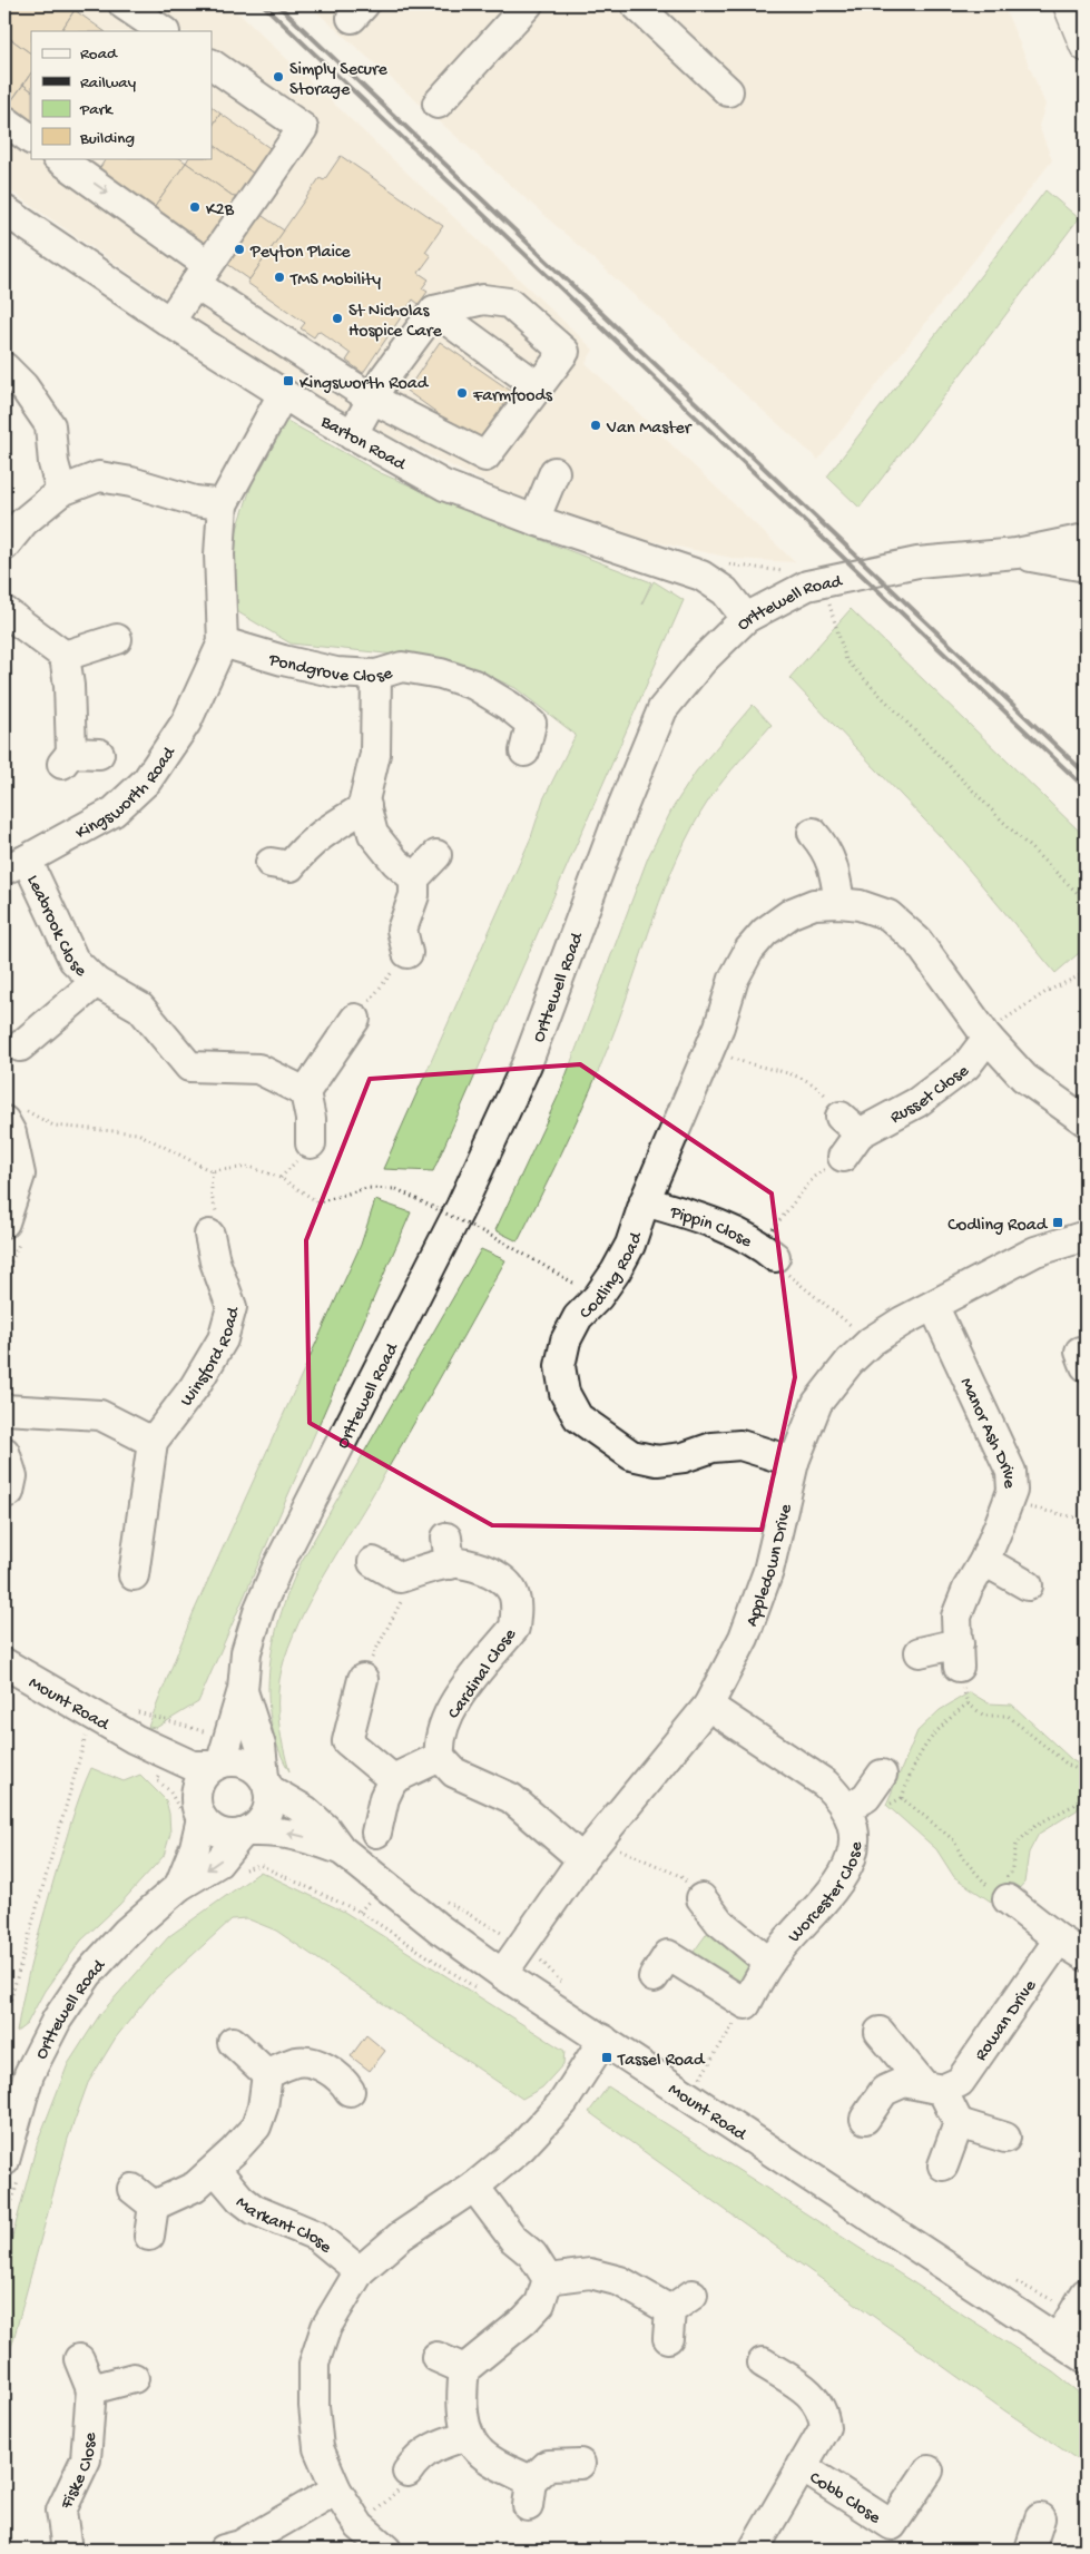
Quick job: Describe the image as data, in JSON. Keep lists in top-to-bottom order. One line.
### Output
{"streets":{"street":["Barton Road","Orttewell Road","Pondgrove Close","Kingsworth Road","Leabrook Close","Russet Close","Pippin Close","Codling Road","Winsford Road","Manor Ash Drive","Appledown Drive","Cardinal Close","Mount Road","Worcester Close","Rowan Drive","Markant Close","Fiske Close","Cobb Close"]},"crossings":[["Barton Road","Orttewell Road"],["Barton Road","Kingsworth Road"],["Orttewell Road","Mount Road"],["Pondgrove Close","Kingsworth Road"],["Kingsworth Road","Leabrook Close"],["Russet Close","Codling Road"],["Pippin Close","Codling Road"],["Codling Road","Appledown Drive"],["Manor Ash Drive","Appledown Drive"],["Appledown Drive","Mount Road"],["Appledown Drive","Worcester Close"]],"places":{"other":["Simply Secure Storage","K2B","Peyton Plaice","TMS Mobility","St Nicholas Hospice Care","Farmfoods","Van Master"],"transit":["Kingsworth Road","Codling Road","Tassel Road"]},"legend":["Road","Railway","Park","Building"]}
